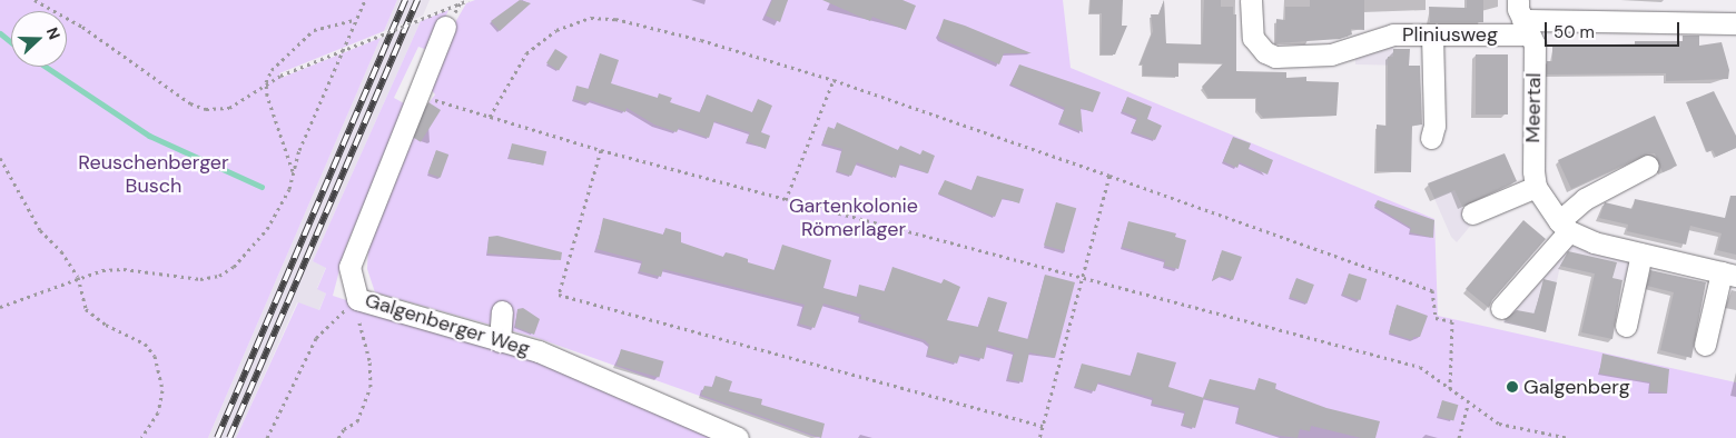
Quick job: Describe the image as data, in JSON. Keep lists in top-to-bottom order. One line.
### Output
{"streets":{"street":["Pliniusweg","Meertal","Galgenberger Weg"]},"crossings":[["Pliniusweg","Meertal"]],"parks":["Reuschenberger Busch","Gartenkolonie Römerlager"],"places":["Galgenberg"],"scale_bar":"50 m","north":"right"}
